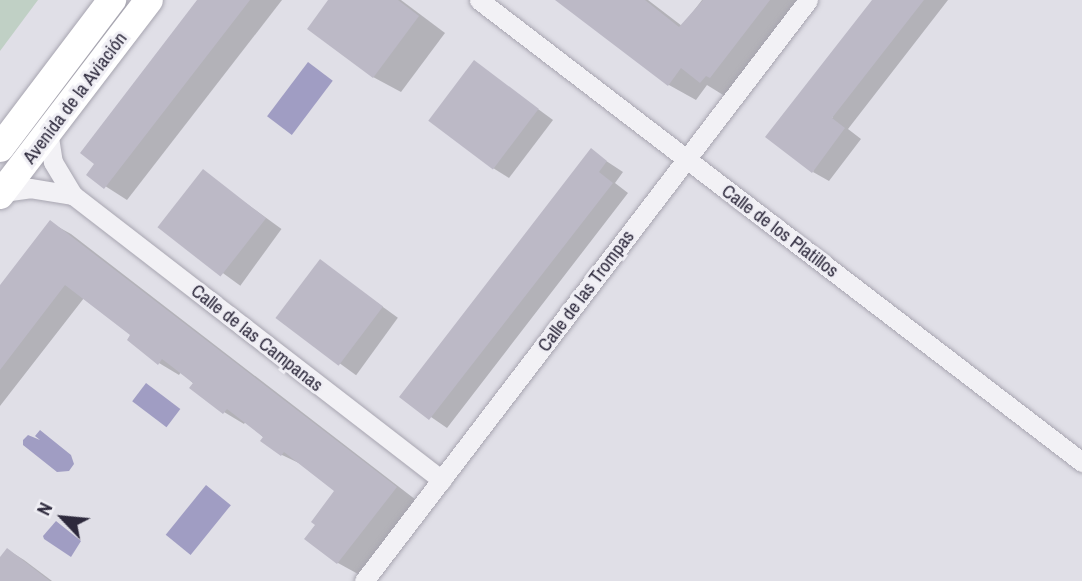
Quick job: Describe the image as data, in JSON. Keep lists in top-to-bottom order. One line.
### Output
{"streets":{"main road":["Avenida de la Aviación"],"street":["Calle de los Platillos","Calle de las Trompas","Calle de las Campanas"]},"crossings":[["Avenida de la Aviación","Calle de las Campanas"],["Calle de los Platillos","Calle de las Trompas"],["Calle de las Trompas","Calle de las Campanas"]],"north":"top left"}
